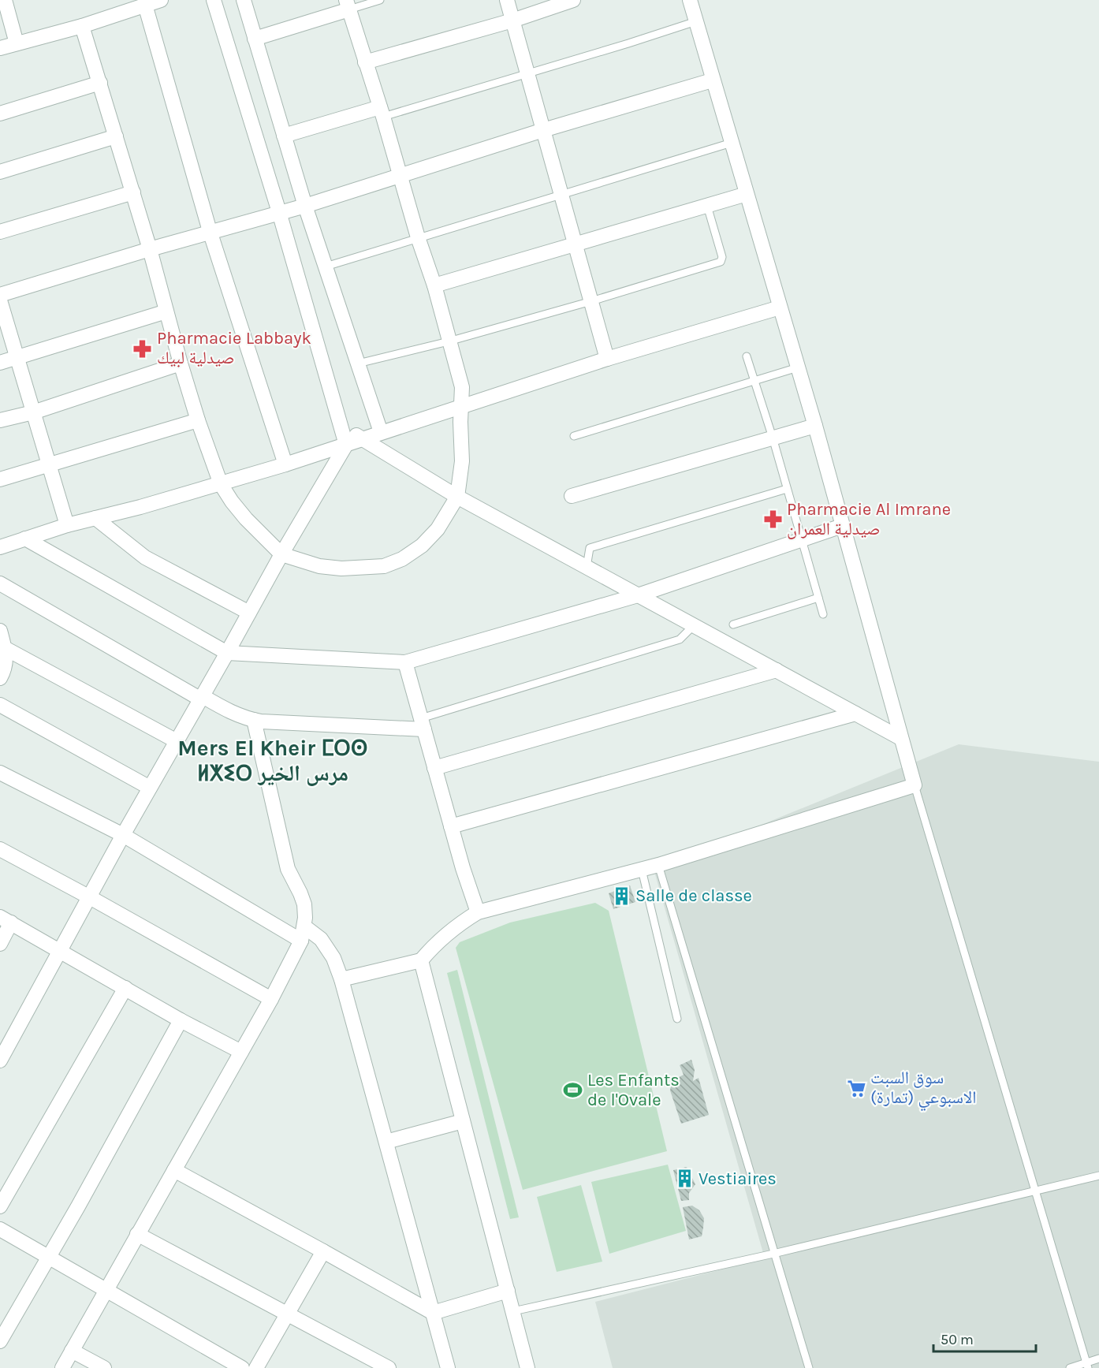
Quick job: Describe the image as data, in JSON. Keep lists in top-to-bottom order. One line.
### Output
{"districts":["Mers El Kheir ⵎⵔⵙ ⵍⵅⵉⵔ مرس الخير"],"places":{"pharmacy":["Pharmacie Labbayk صيدلية لبيك","Pharmacie Al Imrane صيدلية العمران"],"building":["Salle de classe","Vestiaires"],"supermarket":["سوق السبت الاسبوعي (تمارة)"],"sports":["Les Enfants de l'Ovale"]},"scale_bar":"50 m"}
